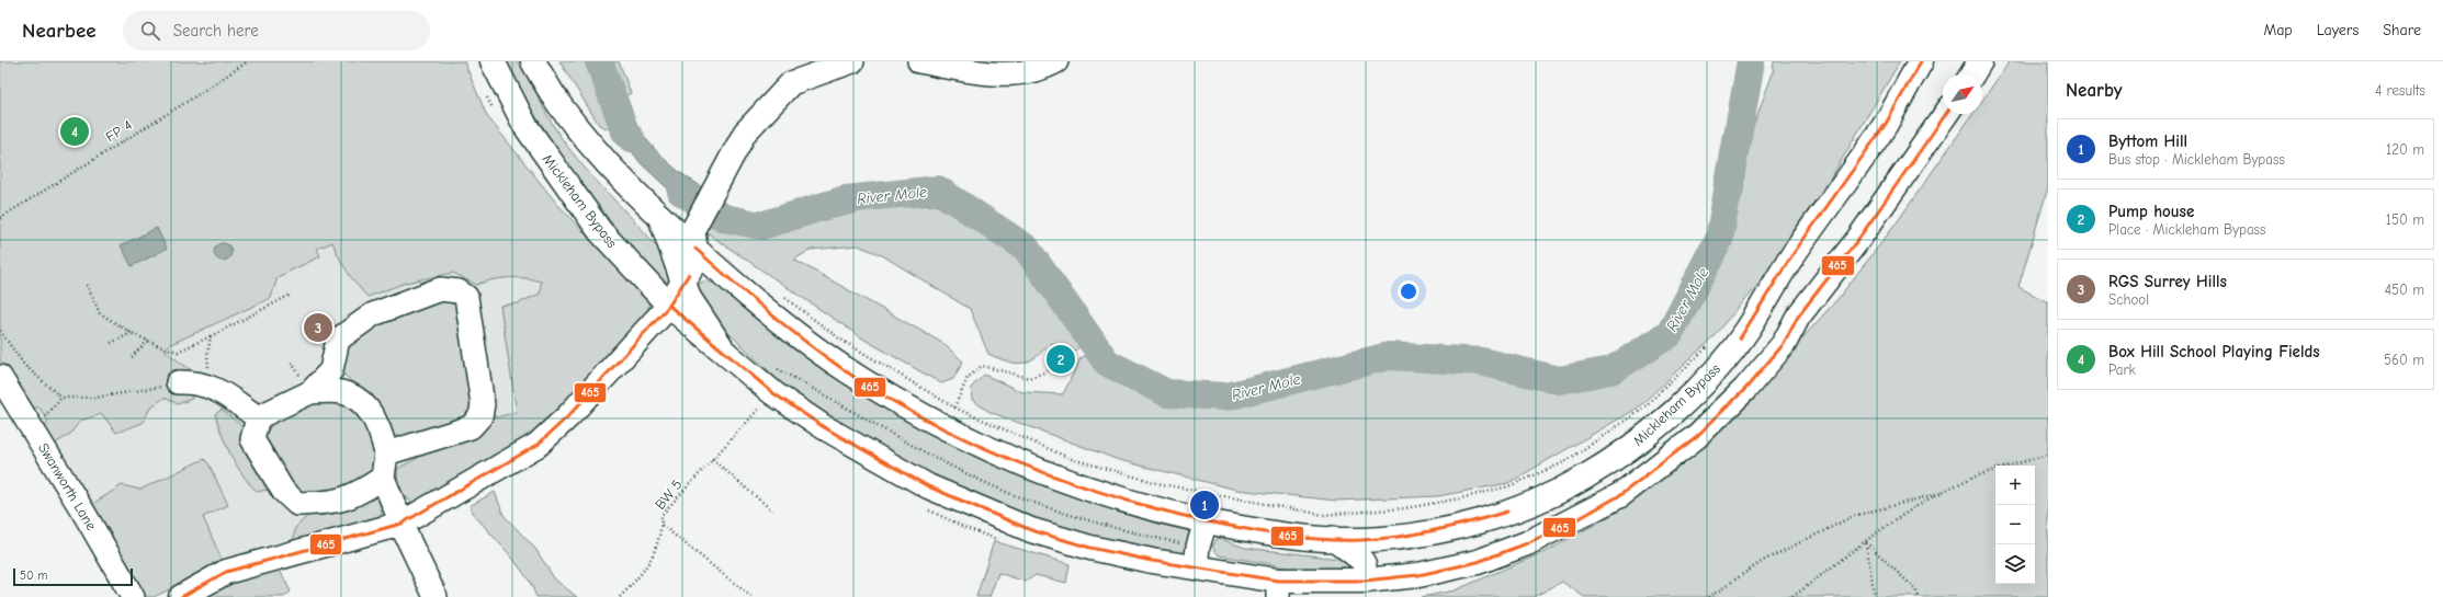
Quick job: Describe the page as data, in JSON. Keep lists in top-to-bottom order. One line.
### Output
{"streets":{"main road":["Mickleham Bypass"],"street":["Swanworth Lane"],"path":["FP 4","BW 5"]},"crossings":[["Mickleham Bypass","BW 5"]],"water":["River Mole"],"lines":["transit line 465"],"scale_bar":"50 m","north":"top right","page":{"header":"Nearbee","search":"Search here","nav":["Map","Layers","Share"],"heading":["Nearby","4 results"],"pins":["4","3","2","1"],"list":[{"mark":"1","name":"Byttom Hill","note":"Bus stop · Mickleham Bypass","value":"120 m"},{"mark":"2","name":"Pump house","note":"Place · Mickleham Bypass","value":"150 m"},{"mark":"3","name":"RGS Surrey Hills","note":"School","value":"450 m"},{"mark":"4","name":"Box Hill School Playing Fields","note":"Park","value":"560 m"}],"map_buttons":["+","−"],"scale":"50 m"}}
